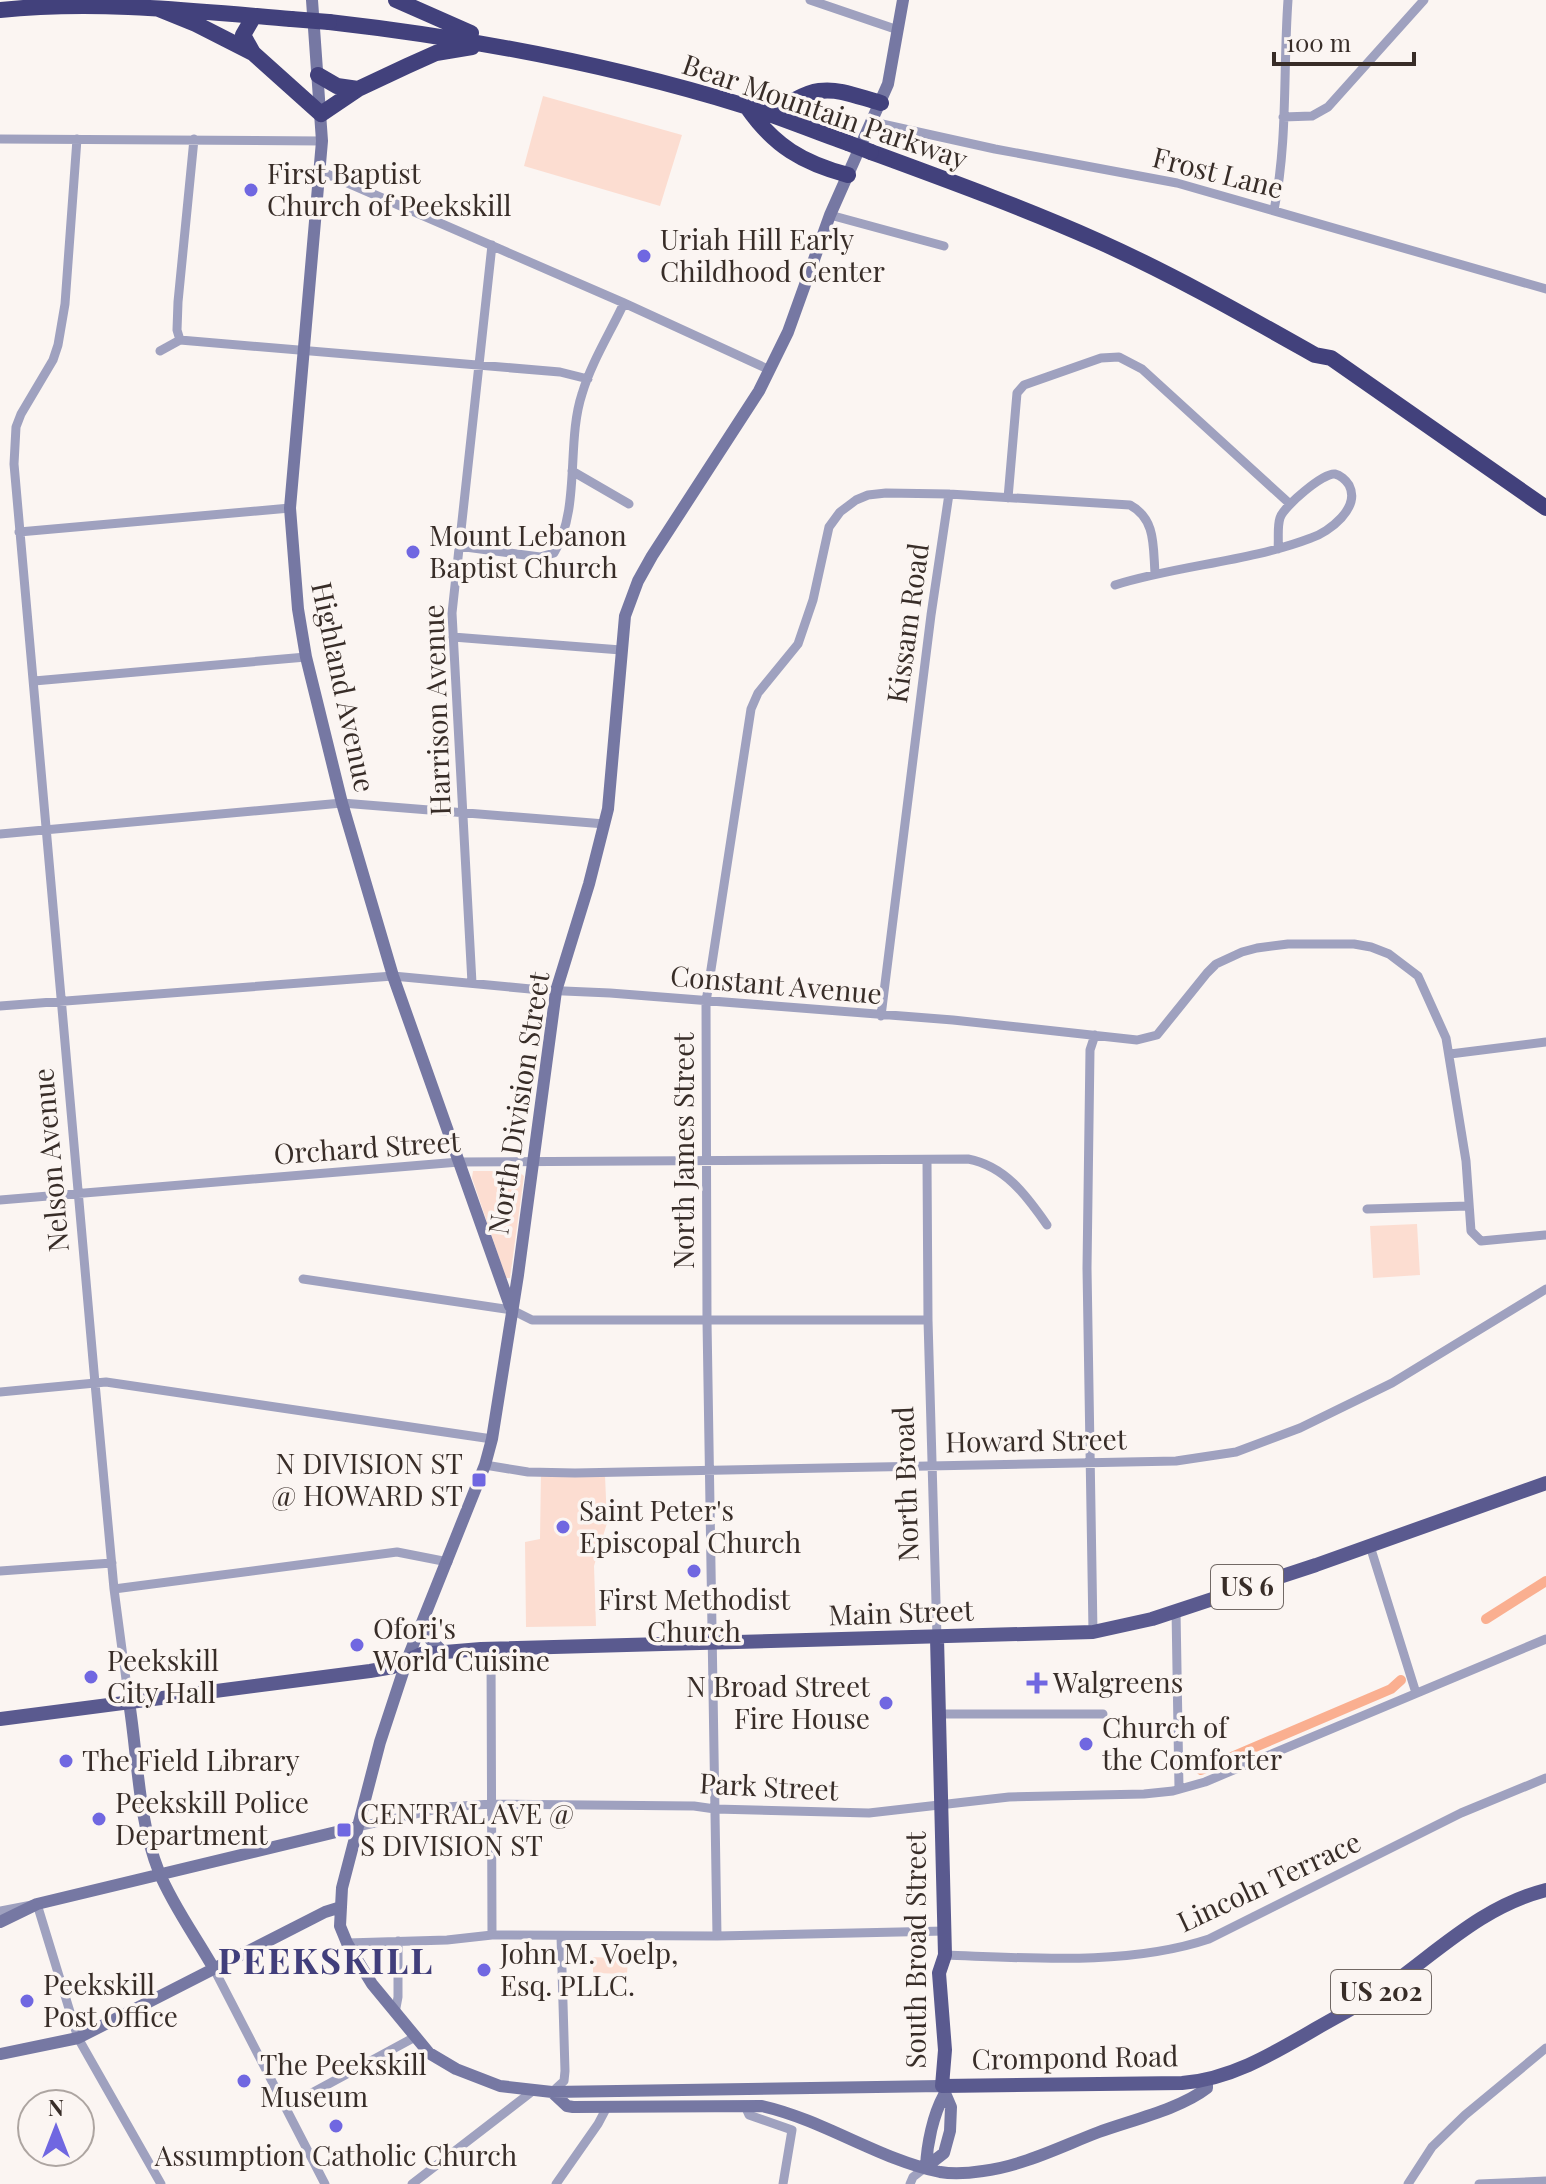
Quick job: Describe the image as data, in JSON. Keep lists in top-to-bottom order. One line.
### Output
{"streets":{"highway":["Bear Mountain Parkway"],"main road":["North Broad","US 6","Main Street","South Broad Street","US 202","Crompond Road"],"street":["Frost Lane","Kissam Road","Highland Avenue","Harrison Avenue","Constant Avenue","North Division Street","Orchard Street","North James Street","Nelson Avenue","Howard Street","Park Street","Lincoln Terrace"]},"crossings":[["Frost Lane","North Division Street"],["Kissam Road","Constant Avenue"],["Kissam Road","North James Street"],["Highland Avenue","Constant Avenue"],["Highland Avenue","North Division Street"],["Highland Avenue","Orchard Street"],["Harrison Avenue","Constant Avenue"],["Constant Avenue","North Division Street"],["Constant Avenue","North James Street"],["Constant Avenue","Nelson Avenue"],["North Division Street","Orchard Street"],["North Division Street","Howard Street"],["North Division Street","Main Street"],["North Division Street","Park Street"],["Orchard Street","North James Street"],["Orchard Street","Nelson Avenue"],["Orchard Street","North Broad"],["North James Street","Howard Street"],["North James Street","Main Street"],["North James Street","Park Street"],["Nelson Avenue","Main Street"],["Howard Street","North Broad"],["North Broad","Main Street"],["North Broad","Park Street"],["North Broad","South Broad Street"],["Park Street","South Broad Street"],["Lincoln Terrace","South Broad Street"],["South Broad Street","Crompond Road"]],"districts":["PEEKSKILL"],"places":{"other":["First Baptist Church of Peekskill","Uriah Hill Early Childhood Center","Mount Lebanon Baptist Church","Saint Peter's Episcopal Church","First Methodist Church","Ofori's World Cuisine","Peekskill City Hall","N Broad Street Fire House","Church of the Comforter","The Field Library","Peekskill Police Department","John M. Voelp, Esq. PLLC.","Peekskill Post Office","The Peekskill Museum","Assumption Catholic Church"],"transit":["N DIVISION ST @ HOWARD ST","CENTRAL AVE @ S DIVISION ST"],"health":["Walgreens"]},"scale_bar":"100 m","north":"top"}
